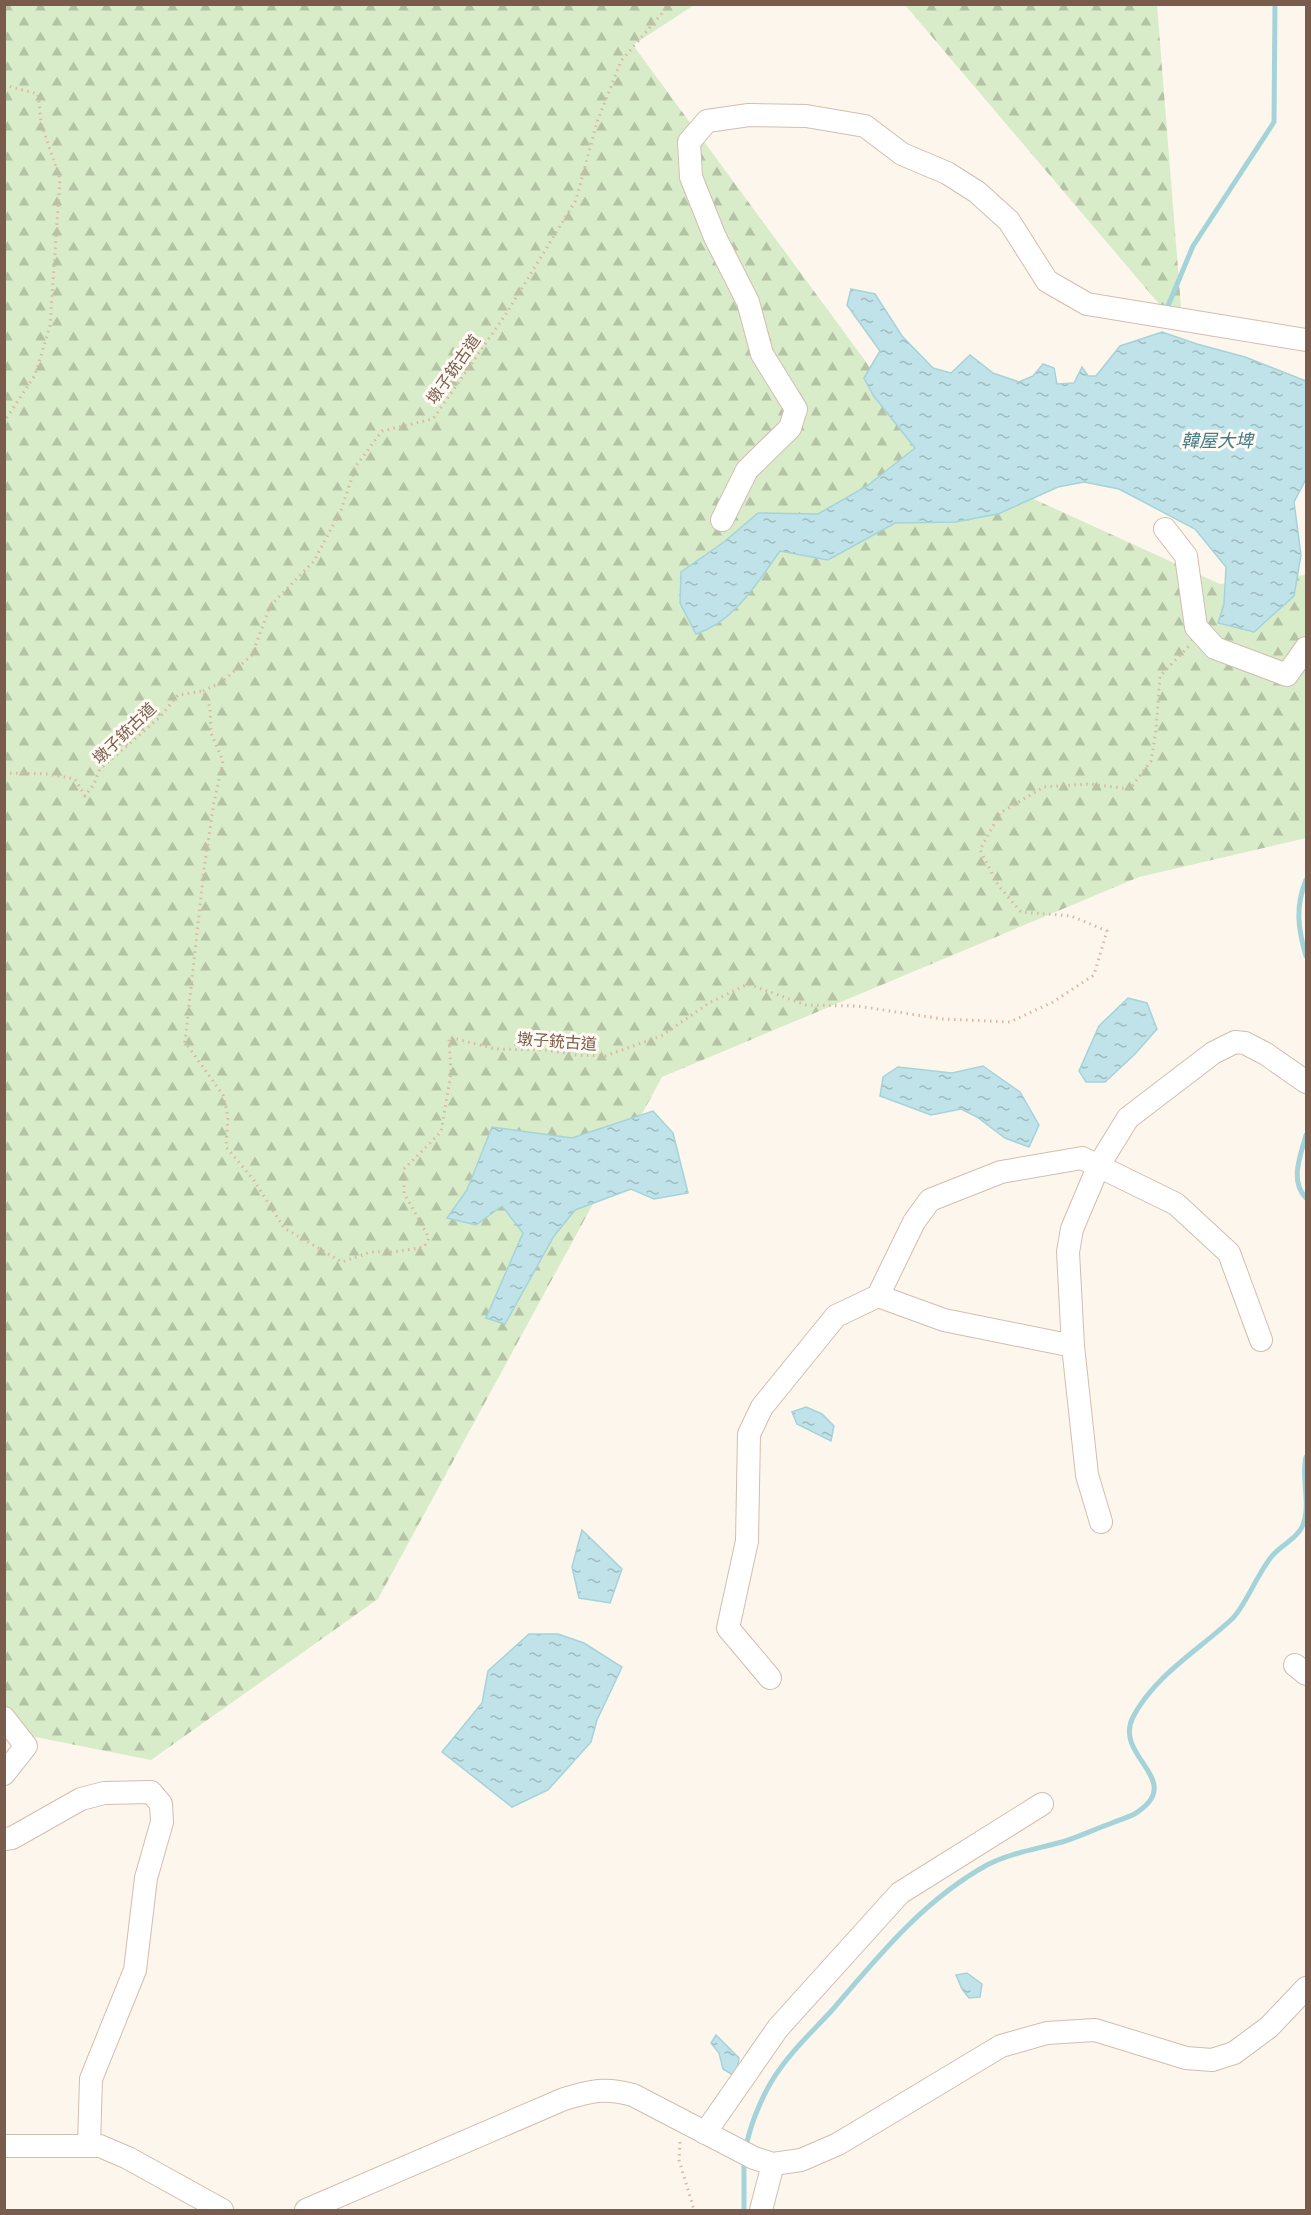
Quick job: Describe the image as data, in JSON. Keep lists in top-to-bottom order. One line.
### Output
{"streets":{"path":["墩子銃古道"]},"water":["韓屋大埤"]}
